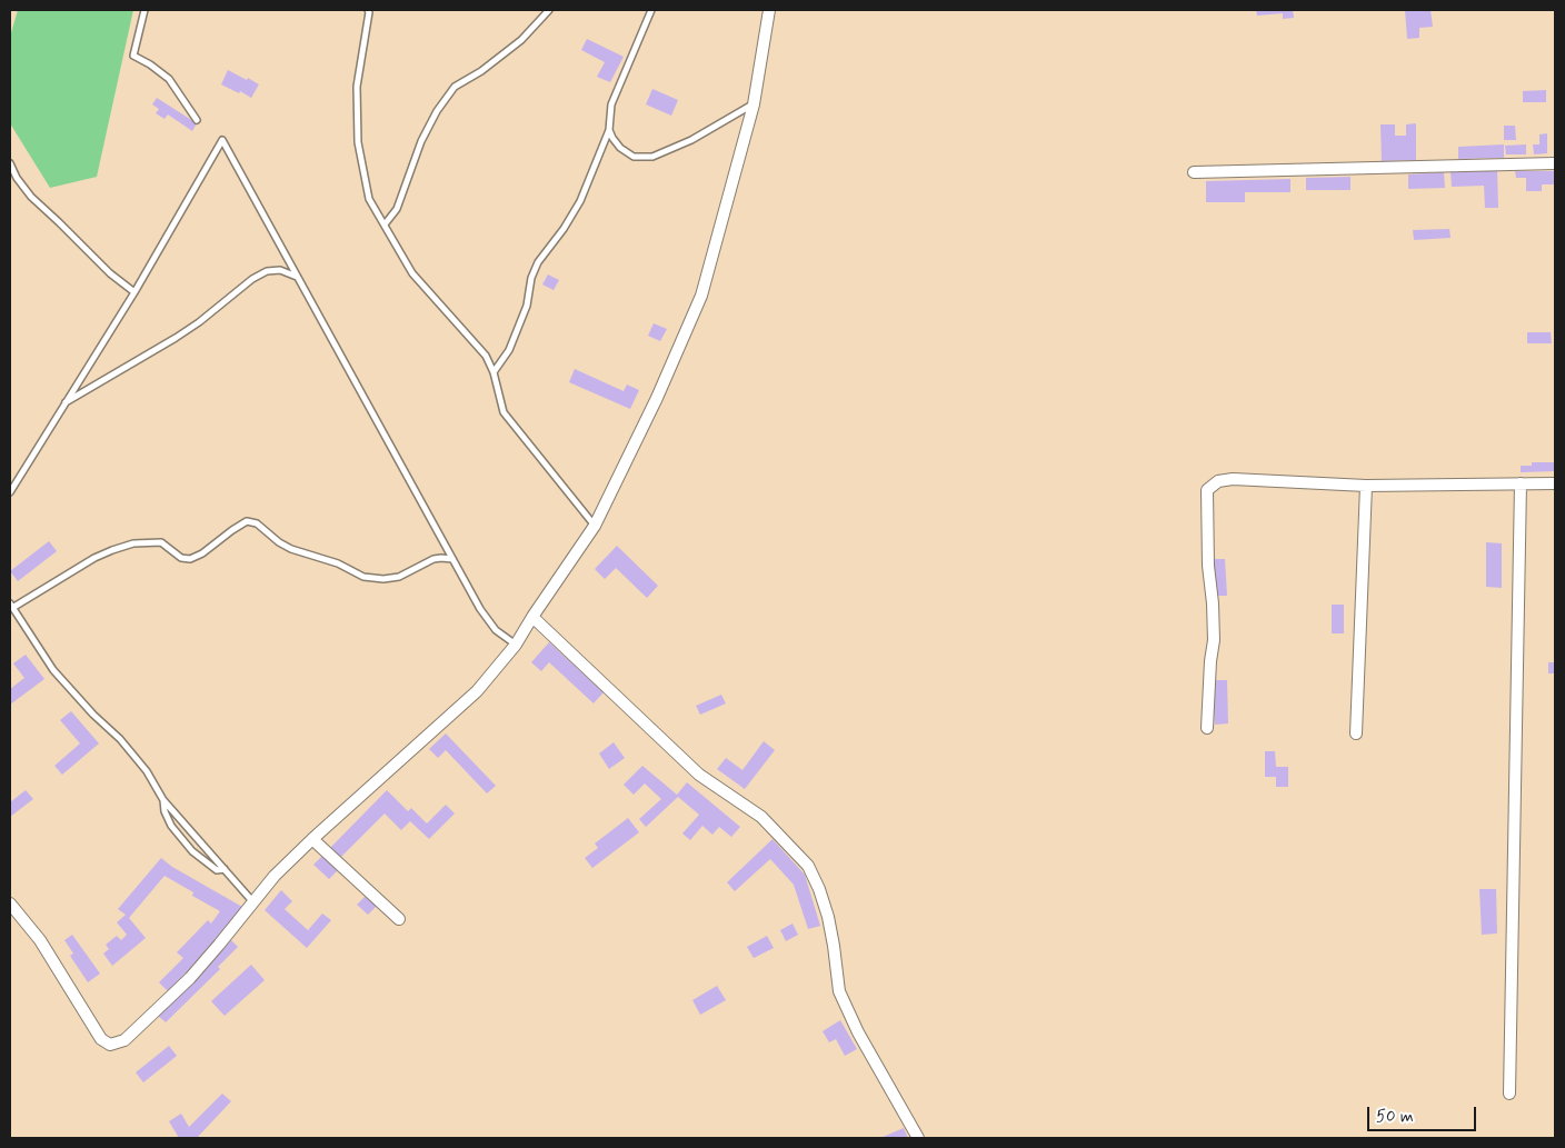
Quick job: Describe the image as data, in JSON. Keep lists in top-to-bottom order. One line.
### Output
{"scale_bar":"50 m"}
